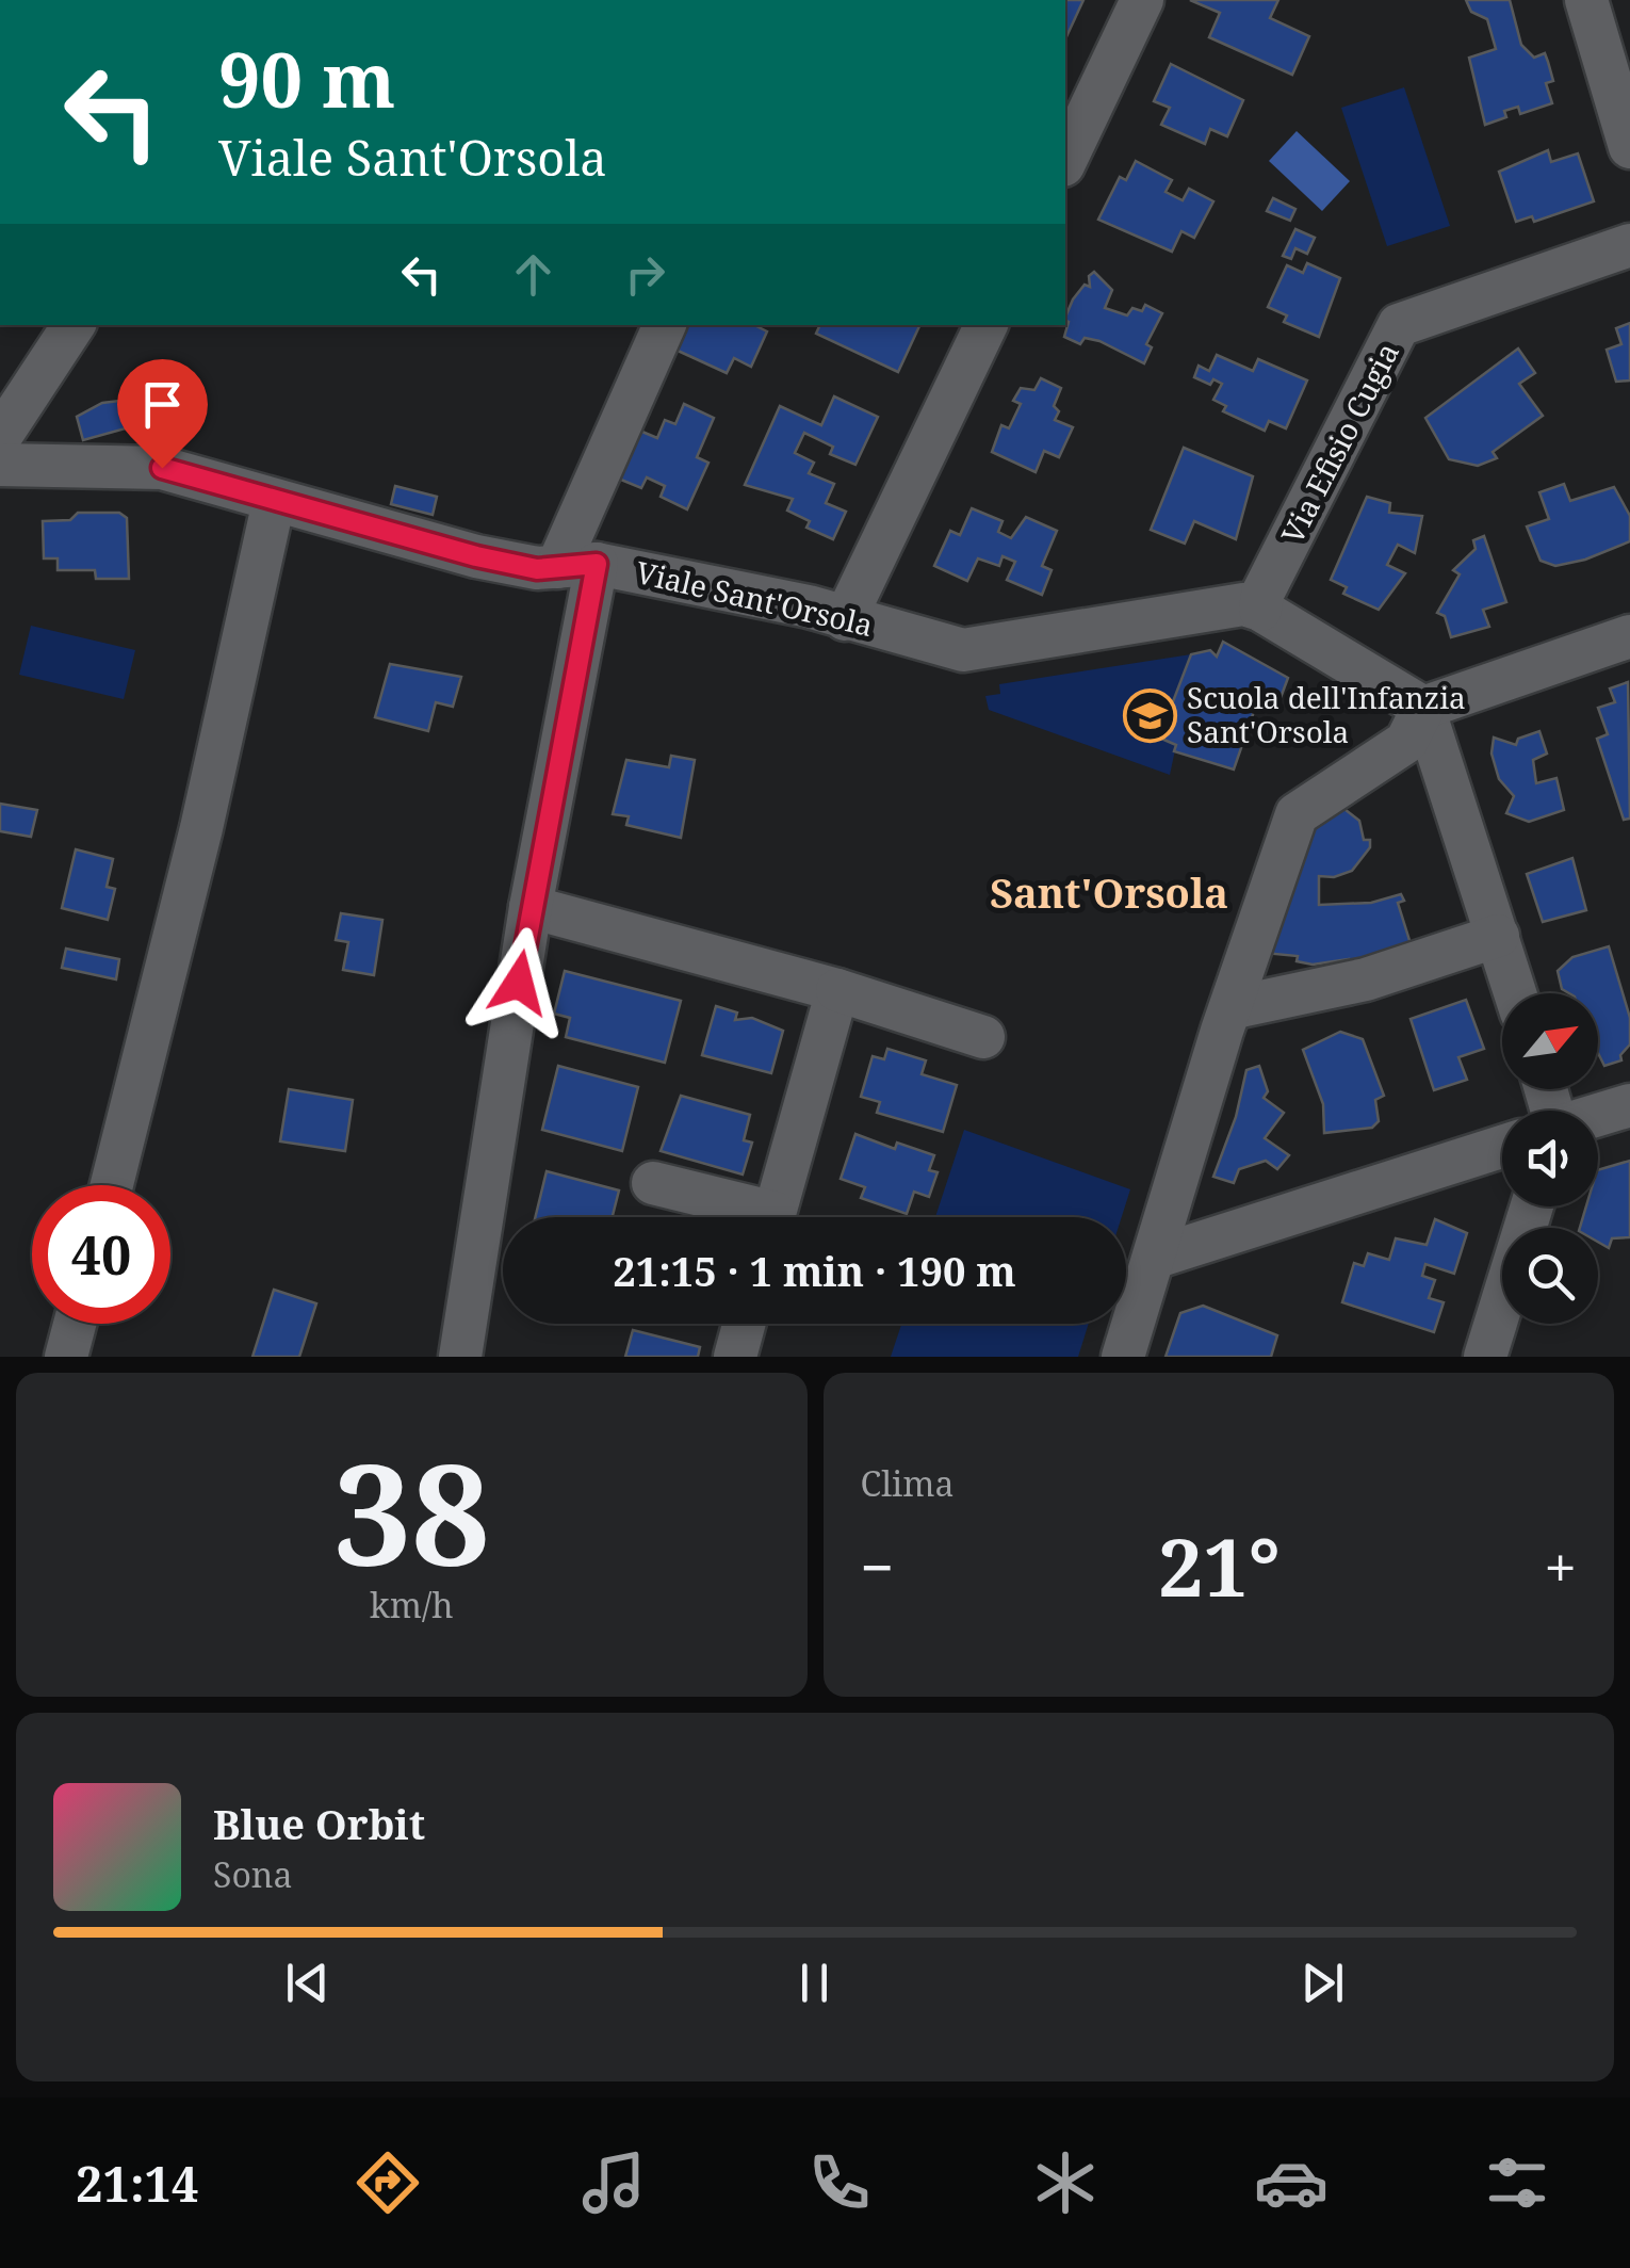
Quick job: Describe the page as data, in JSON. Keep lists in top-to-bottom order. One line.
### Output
{"streets":{"street":["Via Efisio Cugia","Viale Sant'Orsola"]},"crossings":[["Via Efisio Cugia","Viale Sant'Orsola"]],"districts":["Sant'Orsola"],"places":{"school or university":["Scuola dell'Infanzia Sant'Orsola"]},"north":"top right","page":{"turn":["90 m","Viale Sant'Orsola"],"limit":"40","trip":"21:15 · 1 min · 190 m","tile":[["38","km/h"],"Clima"],"heat":["−","21°","+"],"song":["Blue Orbit","Sona"],"tabs":"21:14"}}
